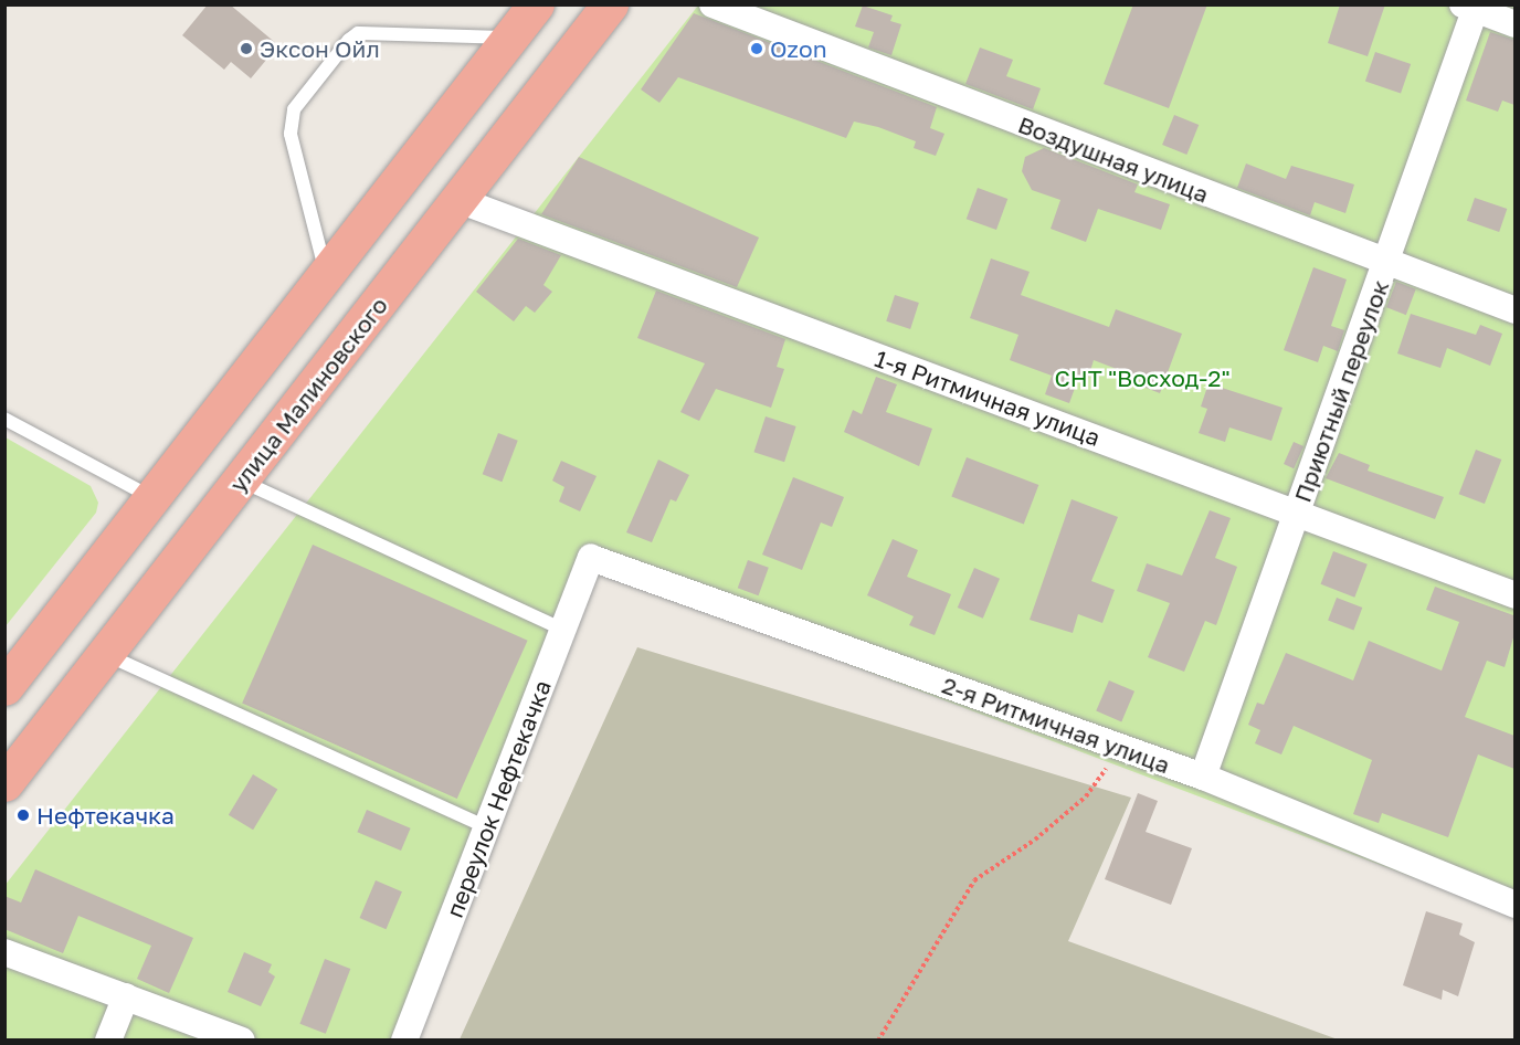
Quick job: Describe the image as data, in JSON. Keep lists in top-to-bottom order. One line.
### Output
{"streets":{"highway":["улица Малиновского"],"street":["Воздушная улица","Приютный переулок","1-я Ритмичная улица","2-я Ритмичная улица","переулок Нефтекачка"]},"crossings":[["Воздушная улица","Приютный переулок"],["Приютный переулок","1-я Ритмичная улица"],["Приютный переулок","2-я Ритмичная улица"],["улица Малиновского","1-я Ритмичная улица"],["2-я Ритмичная улица","переулок Нефтекачка"]],"parks":["СНТ \"Восход-2\""],"places":["Эксон Ойл","Ozon","Нефтекачка"]}
